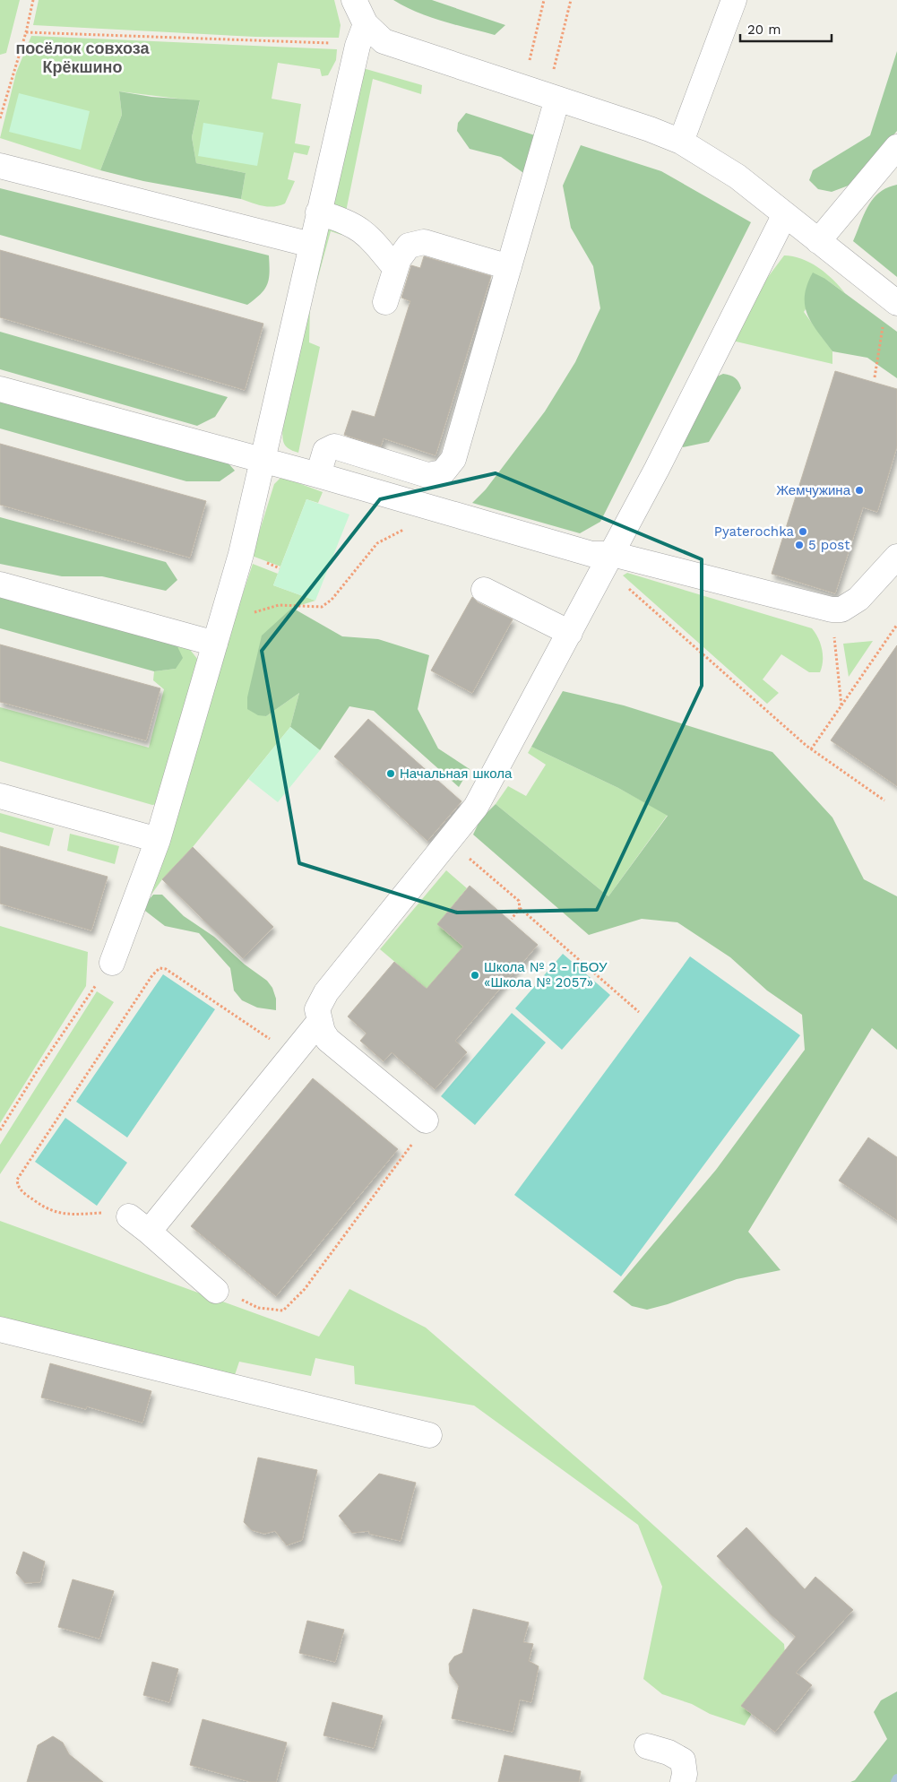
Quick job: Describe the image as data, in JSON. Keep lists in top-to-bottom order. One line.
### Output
{"districts":["посёлок совхоза Крёкшино"],"places":["Жемчужина","Pyaterochka","5 post","Начальная школа","Школа № 2 - ГБОУ «Школа № 2057»"],"scale_bar":"20 m"}
